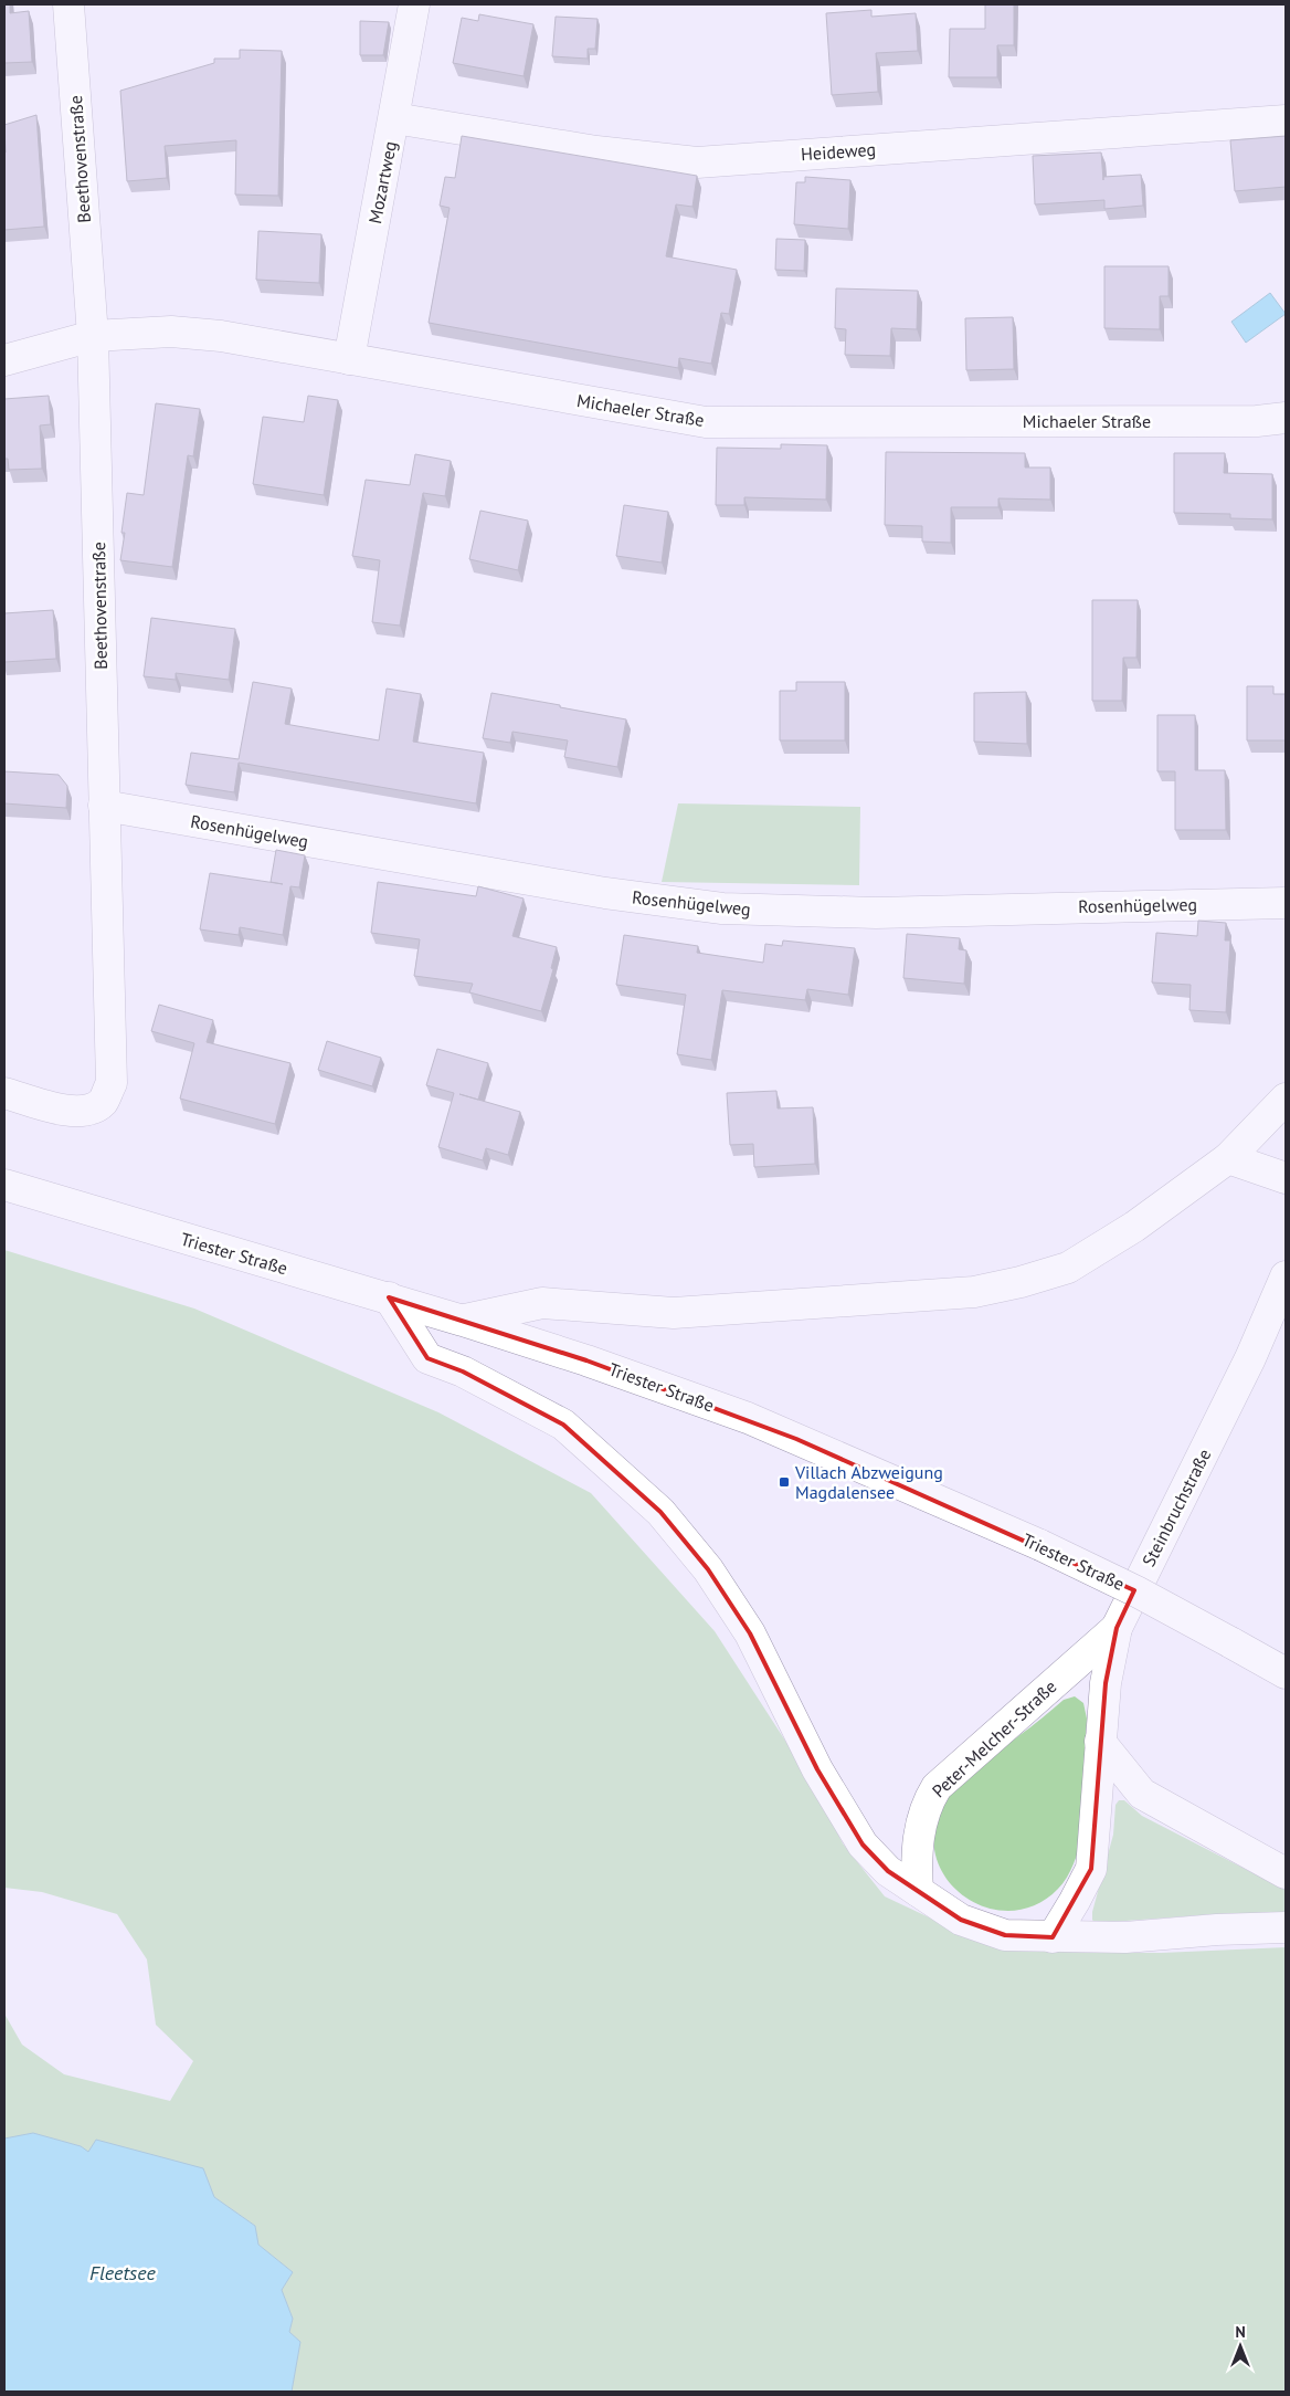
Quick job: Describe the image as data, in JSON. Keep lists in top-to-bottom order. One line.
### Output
{"streets":{"street":["Heideweg","Beethovenstraße","Mozartweg","Michaeler Straße","Rosenhügelweg","Triester Straße","Steinbruchstraße","Peter-Melcher-Straße"]},"crossings":[["Heideweg","Mozartweg"],["Beethovenstraße","Michaeler Straße"],["Beethovenstraße","Rosenhügelweg"],["Mozartweg","Michaeler Straße"],["Steinbruchstraße","Peter-Melcher-Straße"]],"water":["Fleetsee"],"places":{"transit":["Villach Abzweigung Magdalensee"]},"north":"top"}
